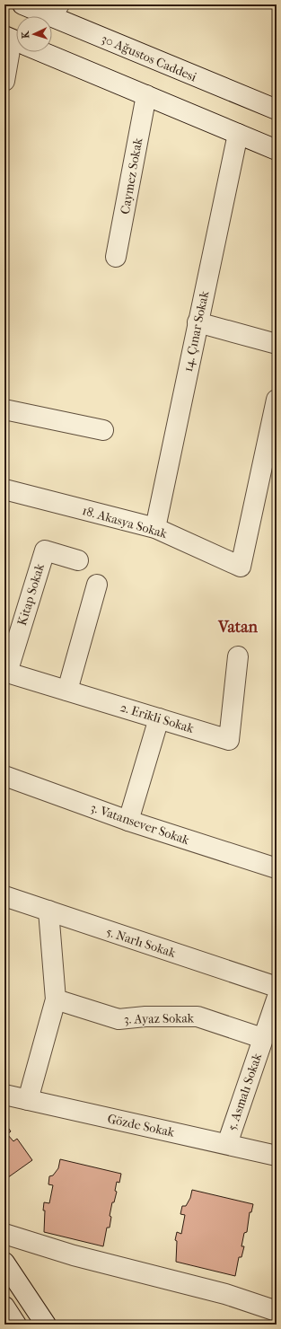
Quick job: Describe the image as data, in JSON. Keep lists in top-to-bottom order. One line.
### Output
{"streets":{"street":["30 Ağustos Caddesi","Caymez Sokak","14. Çınar Sokak","18. Akasya Sokak","Kitap Sokak","2. Erikli Sokak","3. Vatansever Sokak","5. Narlı Sokak","3. Ayaz Sokak","5. Asmalı Sokak","Gözde Sokak"]},"crossings":[["14. Çınar Sokak","18. Akasya Sokak"],["Kitap Sokak","2. Erikli Sokak"],["3. Ayaz Sokak","5. Asmalı Sokak"],["5. Asmalı Sokak","Gözde Sokak"]],"districts":["Vatan"],"north":"left"}
